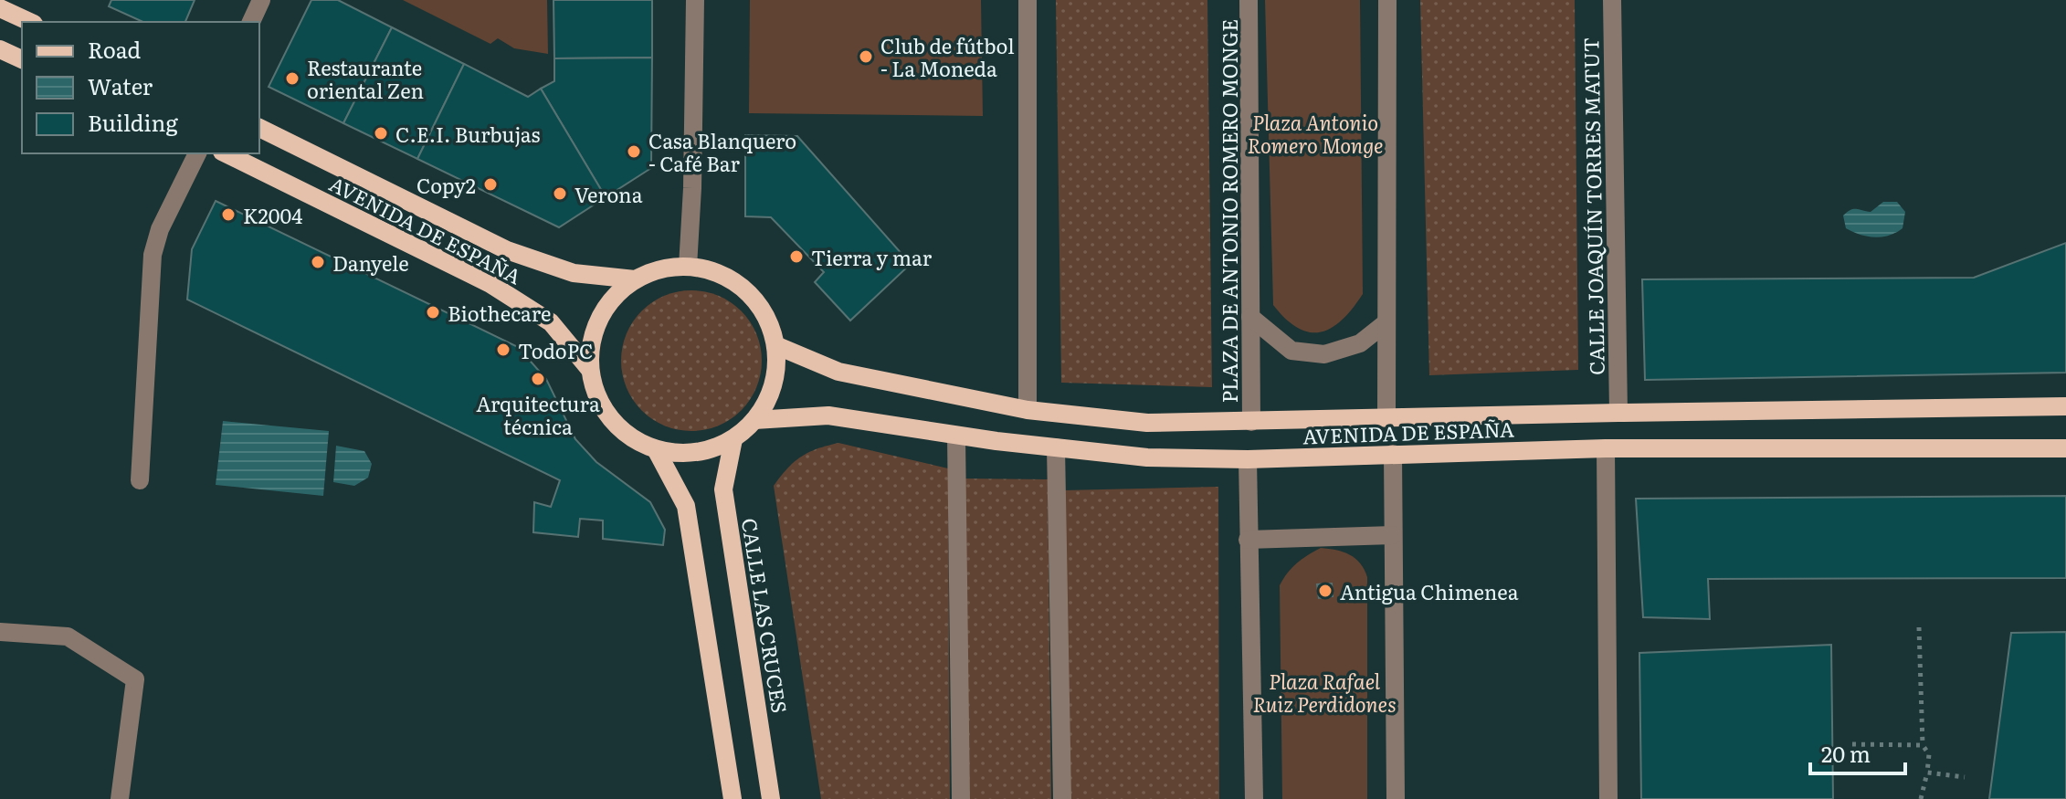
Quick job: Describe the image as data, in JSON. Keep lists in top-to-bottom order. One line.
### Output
{"streets":{"main road":["AVENIDA DE ESPAÑA","CALLE LAS CRUCES"],"street":["CALLE JOAQUÍN TORRES MATUT","PLAZA DE ANTONIO ROMERO MONGE"]},"crossings":[["CALLE JOAQUÍN TORRES MATUT","AVENIDA DE ESPAÑA"],["PLAZA DE ANTONIO ROMERO MONGE","AVENIDA DE ESPAÑA"],["AVENIDA DE ESPAÑA","CALLE LAS CRUCES"]],"parks":["Plaza Antonio Romero Monge","Plaza Rafael Ruiz Perdidones"],"places":["Club de fútbol - La Moneda","Restaurante oriental Zen","C.E.I. Burbujas","Casa Blanquero - Café Bar","Copy2","Verona","K2004","Tierra y mar","Danyele","Biothecare","TodoPC","Arquitectura técnica","Antigua Chimenea"],"legend":["Road","Water","Building"],"scale_bar":"20 m"}
